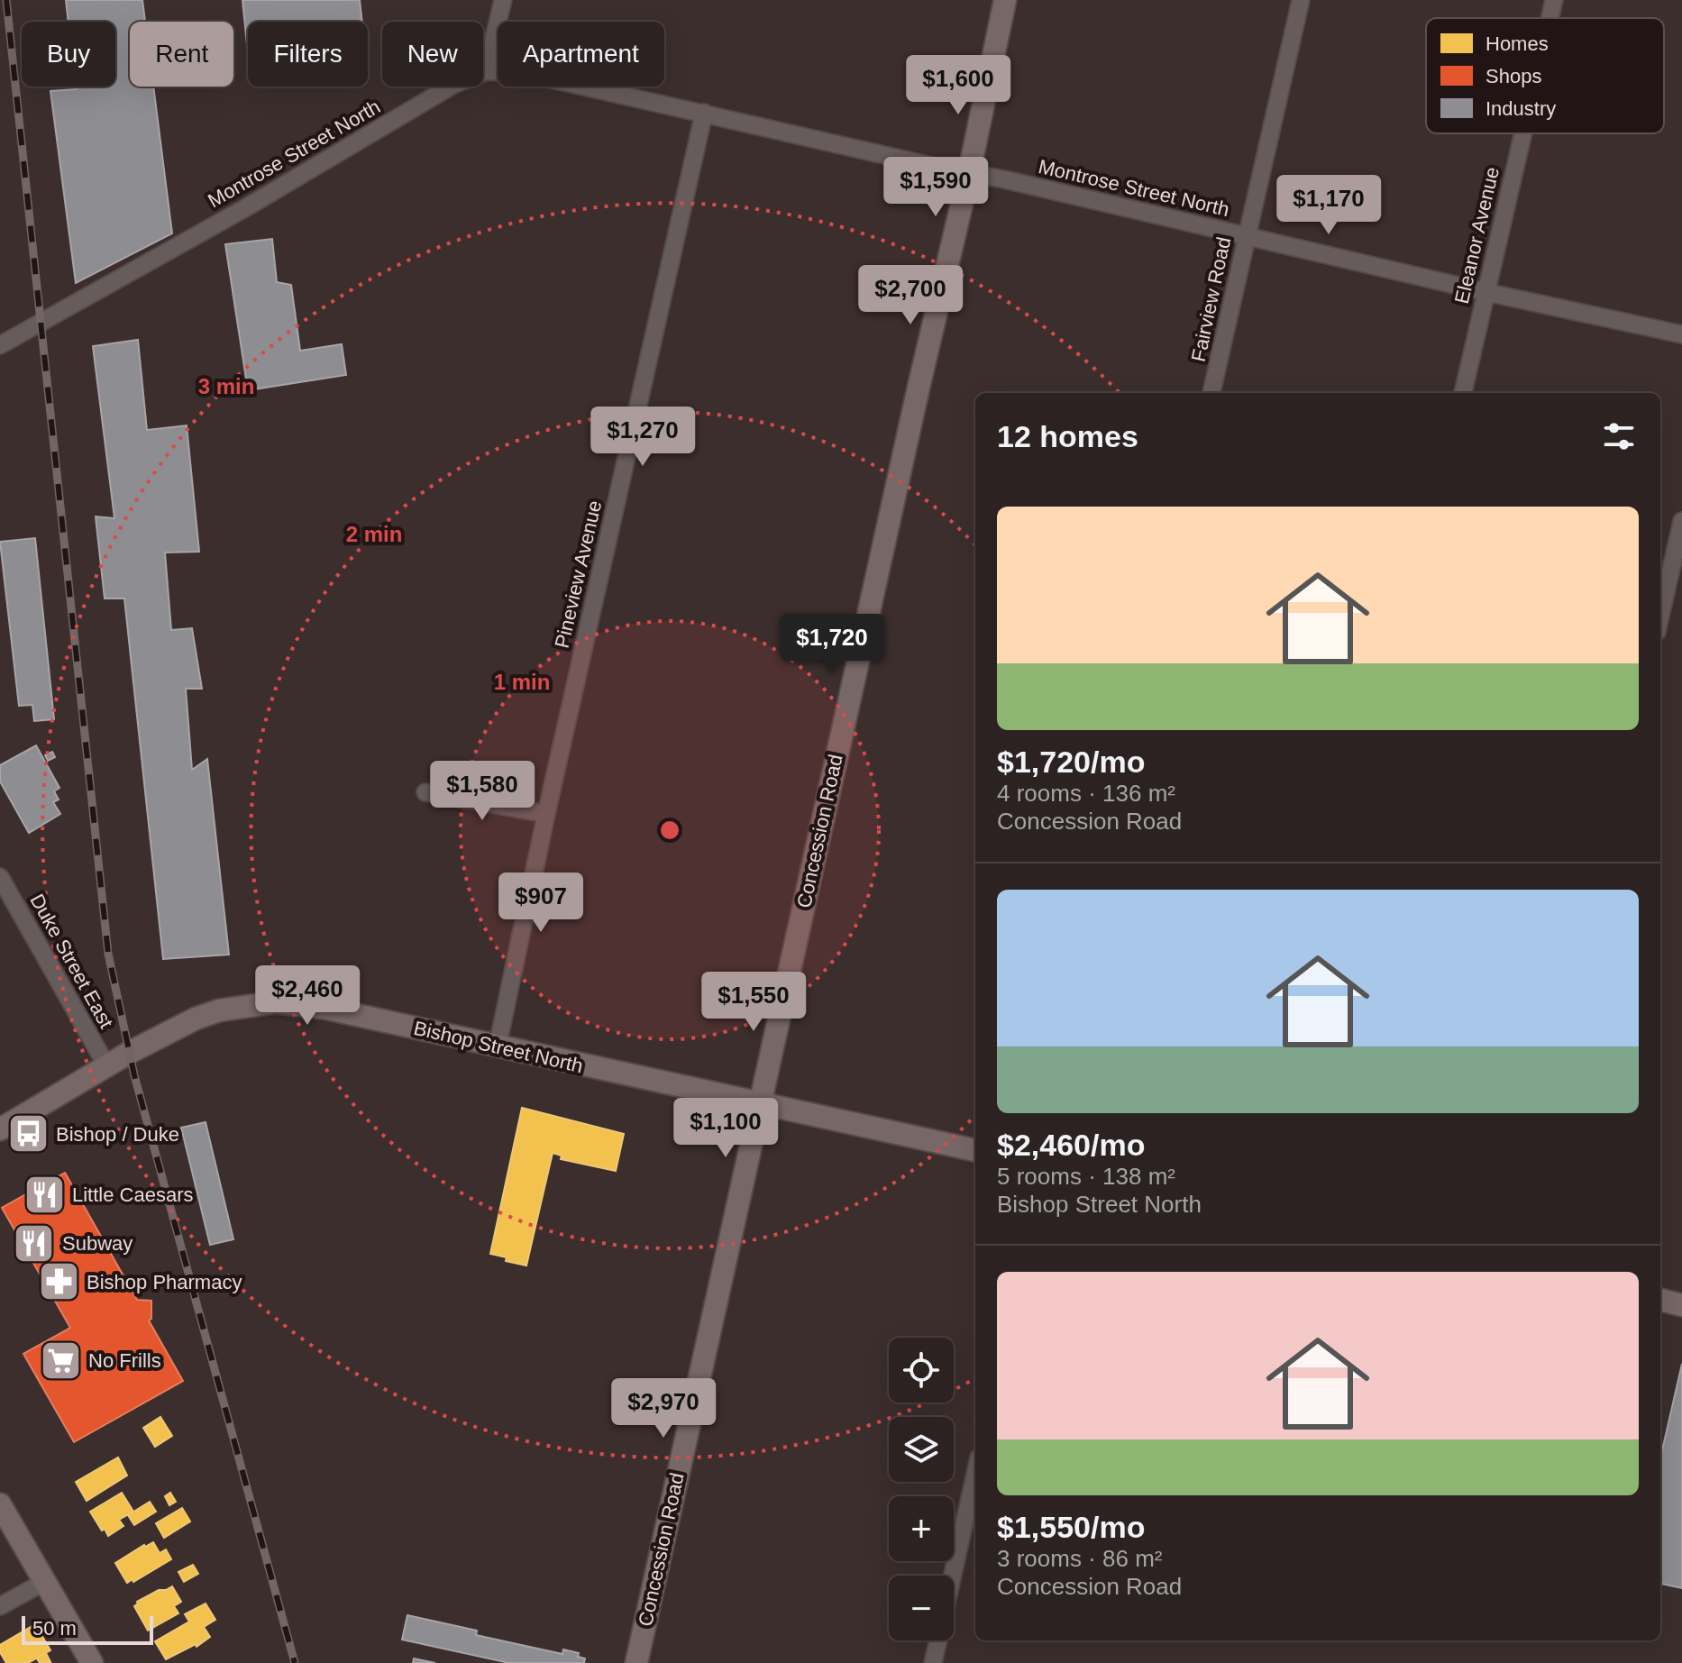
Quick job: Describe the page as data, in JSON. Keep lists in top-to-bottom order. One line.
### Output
{"streets":{"main road":["Concession Road","Bishop Street North"],"street":["Montrose Street North","Eleanor Avenue","Fairview Road","Pineview Avenue","Duke Street East"]},"crossings":[["Montrose Street North","Eleanor Avenue"],["Montrose Street North","Fairview Road"],["Montrose Street North","Pineview Avenue"],["Montrose Street North","Concession Road"],["Pineview Avenue","Bishop Street North"],["Concession Road","Bishop Street North"],["Duke Street East","Bishop Street North"]],"places":{"bus stop":["Bishop / Duke"],"restaurant":["Little Caesars","Subway"],"pharmacy":["Bishop Pharmacy"],"supermarket":["No Frills"]},"legend":["Homes","Shops","Industry"],"scale_bar":"50 m","page":{"chip":["Buy","Rent","Filters","New","Apartment"],"price":["$1,600","$1,590","$1,170","$2,700","$1,270","$1,720","$1,580","$907","$2,460","$1,550","$1,100","$2,970"],"heading":"12 homes","list":[{"name":"$1,720/mo","note":"4 rooms · 136 m² · Concession Road"},{"name":"$2,460/mo","note":"5 rooms · 138 m² · Bishop Street North"},{"name":"$1,550/mo","note":"3 rooms · 86 m² · Concession Road"}],"map_buttons":["+","−"],"scale":"50 m"},"rings":["3 min","2 min","1 min"]}
